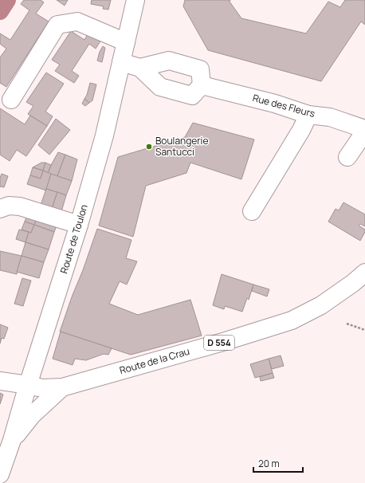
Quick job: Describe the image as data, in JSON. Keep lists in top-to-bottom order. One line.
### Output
{"streets":{"main road":["Rue des Fleurs","Route de Toulon","D 554","Route de la Crau"]},"crossings":[["Route de Toulon","Route de la Crau"]],"places":["Boulangerie Santucci"],"scale_bar":"20 m"}
